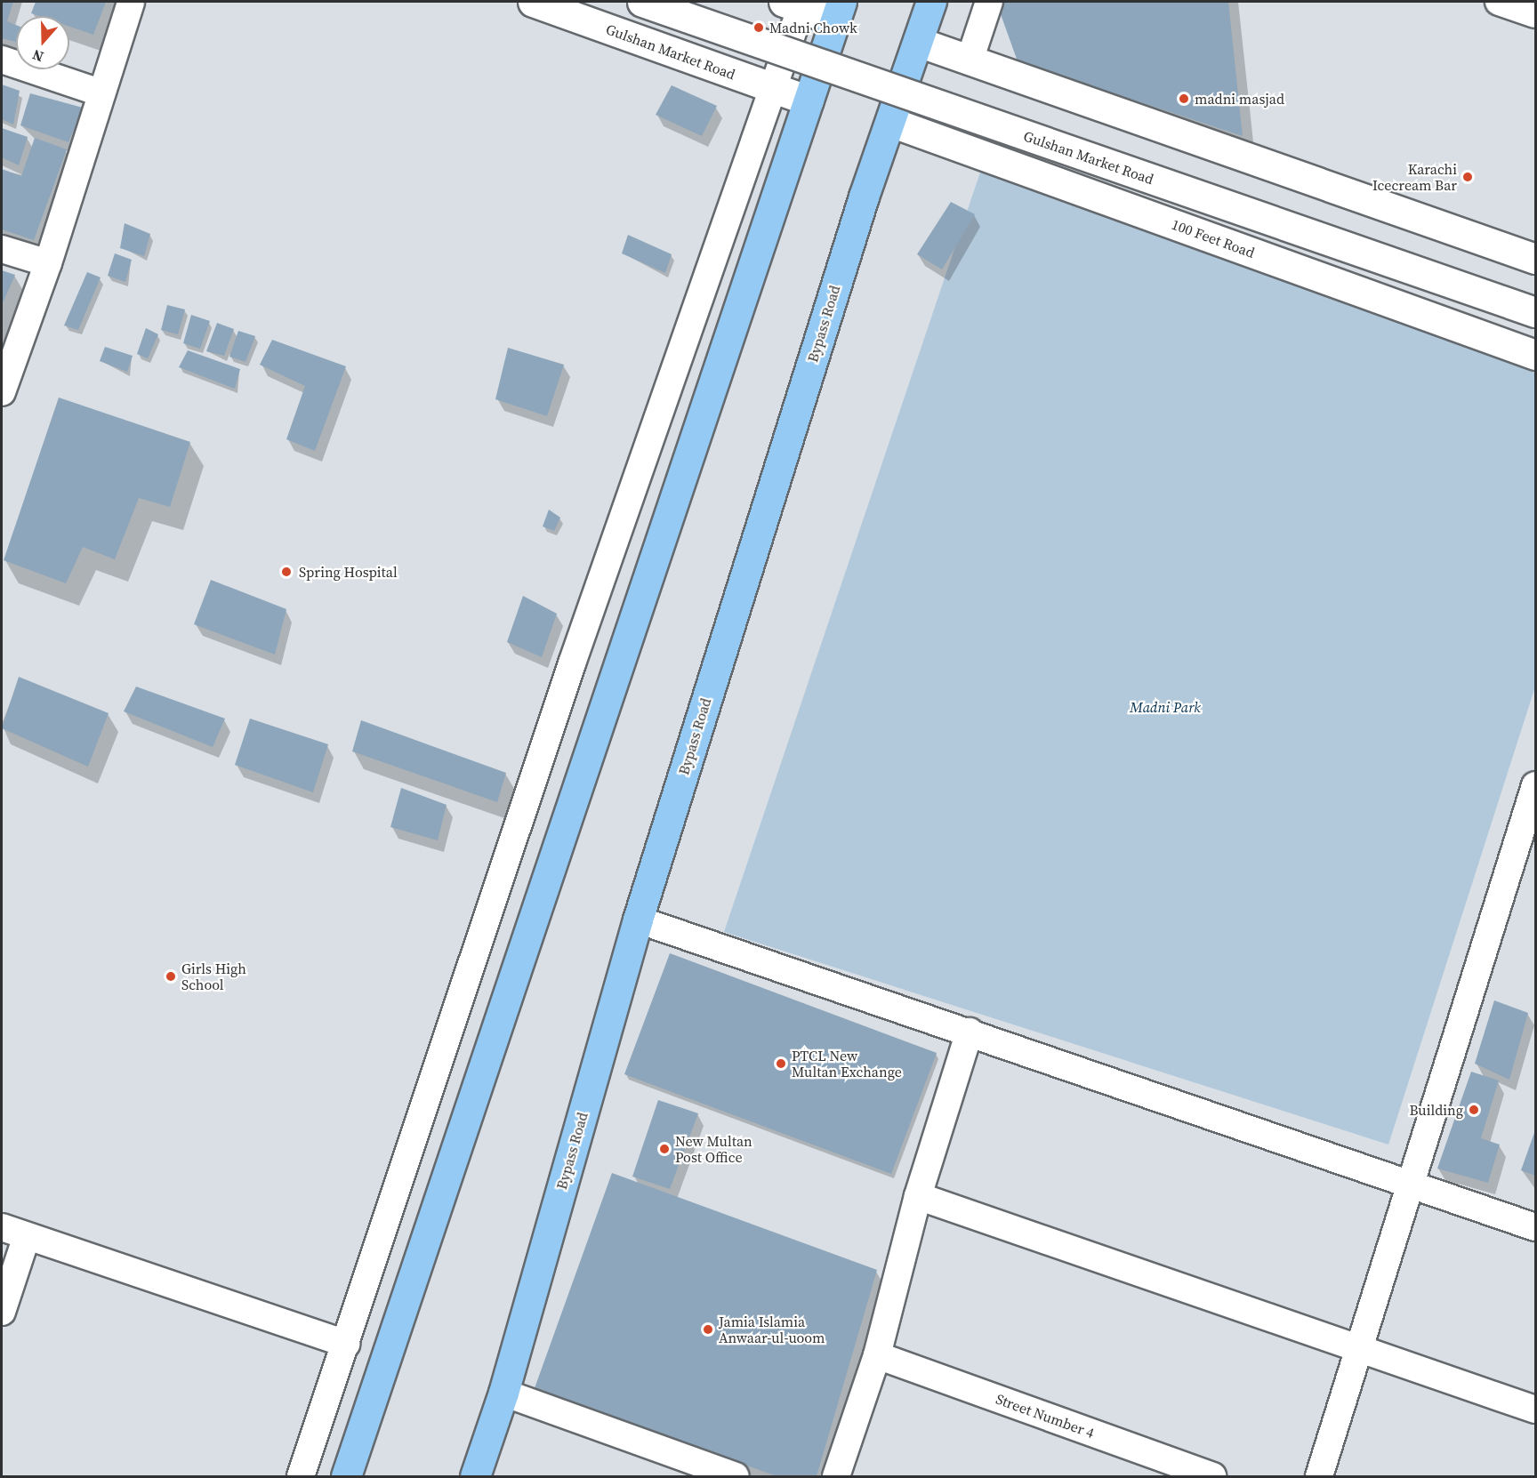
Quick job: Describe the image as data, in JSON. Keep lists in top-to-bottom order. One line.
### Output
{"streets":{"main road":["Gulshan Market Road","100 Feet Road","Bypass Road"],"street":["Street Number 4"]},"crossings":[["100 Feet Road","Bypass Road"]],"parks":["Madni Park"],"places":["Madni Chowk","madni masjad","Karachi Icecream Bar","Spring Hospital","Girls High School","PTCL New Multan Exchange","Building","New Multan Post Office","Jamia Islamia Anwaar-ul-uoom"],"north":"bottom"}
